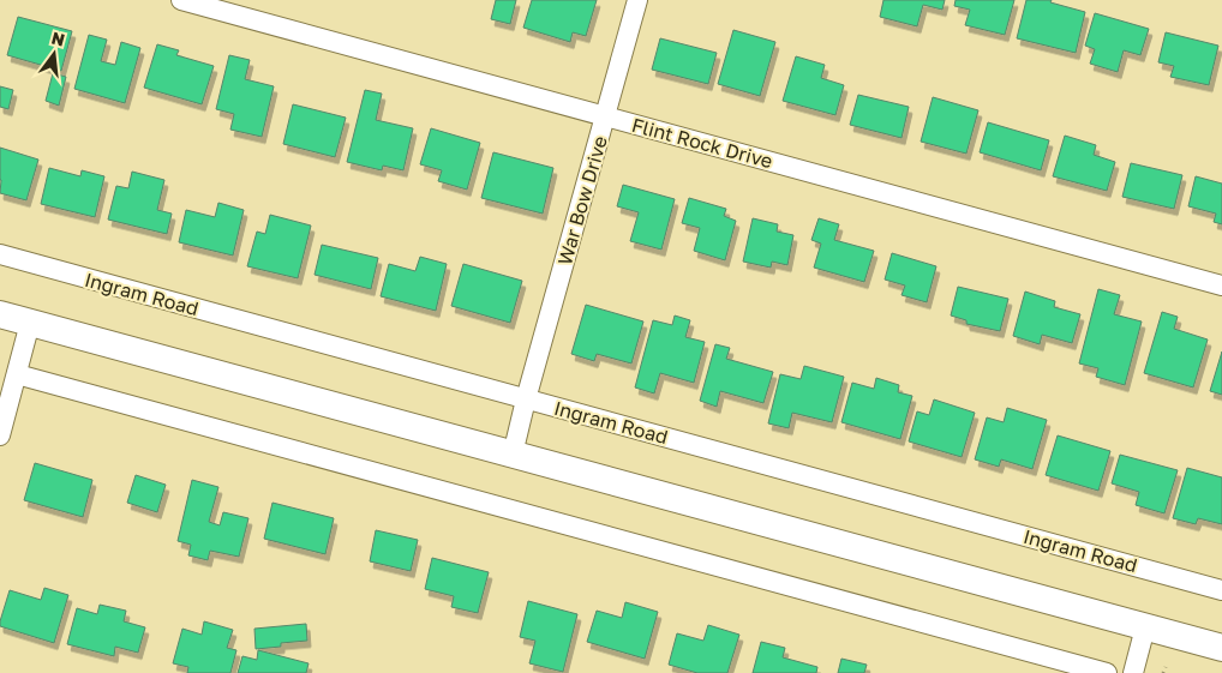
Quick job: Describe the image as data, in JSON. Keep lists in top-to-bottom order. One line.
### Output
{"streets":{"street":["Flint Rock Drive","War Bow Drive","Ingram Road"]},"crossings":[["Flint Rock Drive","War Bow Drive"],["War Bow Drive","Ingram Road"]],"north":"top"}
